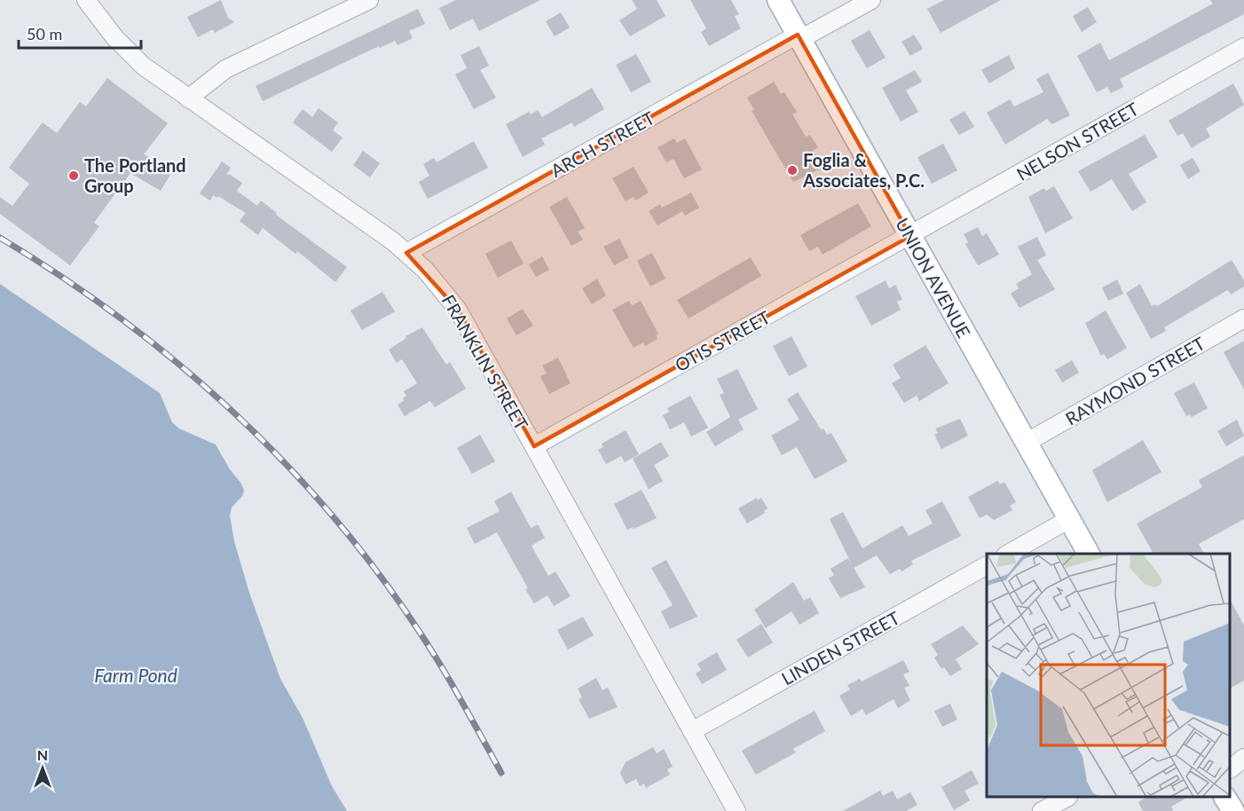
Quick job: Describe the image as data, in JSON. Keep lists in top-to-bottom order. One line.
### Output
{"streets":{"main road":["UNION AVENUE"],"street":["NELSON STREET","ARCH STREET","OTIS STREET","FRANKLIN STREET","RAYMOND STREET","LINDEN STREET"]},"crossings":[["NELSON STREET","UNION AVENUE"],["NELSON STREET","OTIS STREET"],["ARCH STREET","UNION AVENUE"],["ARCH STREET","FRANKLIN STREET"],["UNION AVENUE","OTIS STREET"],["UNION AVENUE","RAYMOND STREET"],["OTIS STREET","FRANKLIN STREET"],["FRANKLIN STREET","LINDEN STREET"]],"water":["Farm Pond"],"places":["Foglia & Associates, P.C.","The Portland Group"],"scale_bar":"50 m","north":"top"}
